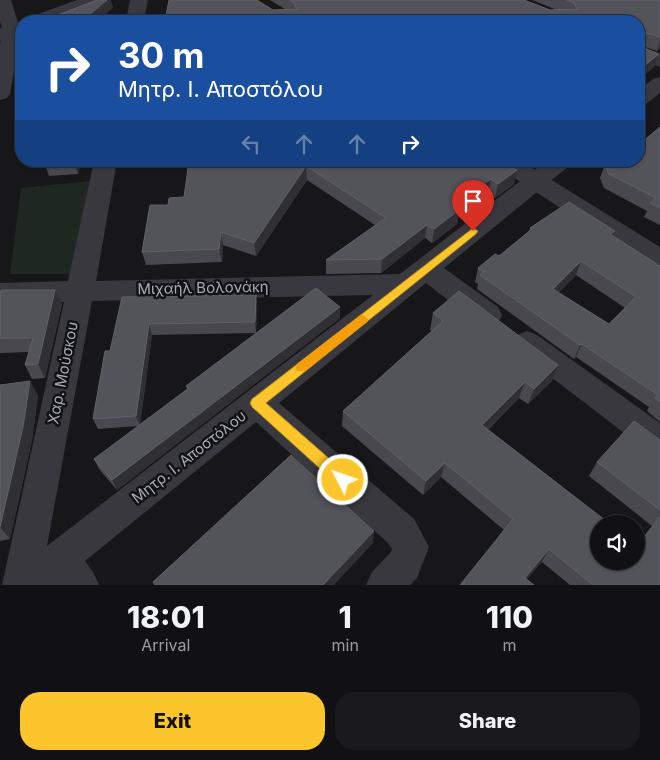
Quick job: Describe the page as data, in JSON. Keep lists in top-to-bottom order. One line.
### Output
{"streets":{"street":["Μιχαήλ Βολονάκη","Χαρ. Μούσκου","Μητρ. Ι. Αποστόλου"]},"crossings":[["Μιχαήλ Βολονάκη","Χαρ. Μούσκου"],["Μιχαήλ Βολονάκη","Μητρ. Ι. Αποστόλου"]],"page":{"turn":["30 m","Μητρ. Ι. Αποστόλου"],"eta":["18:01","Arrival","1","min","110","m"],"buttons":["Exit","Share"]}}
